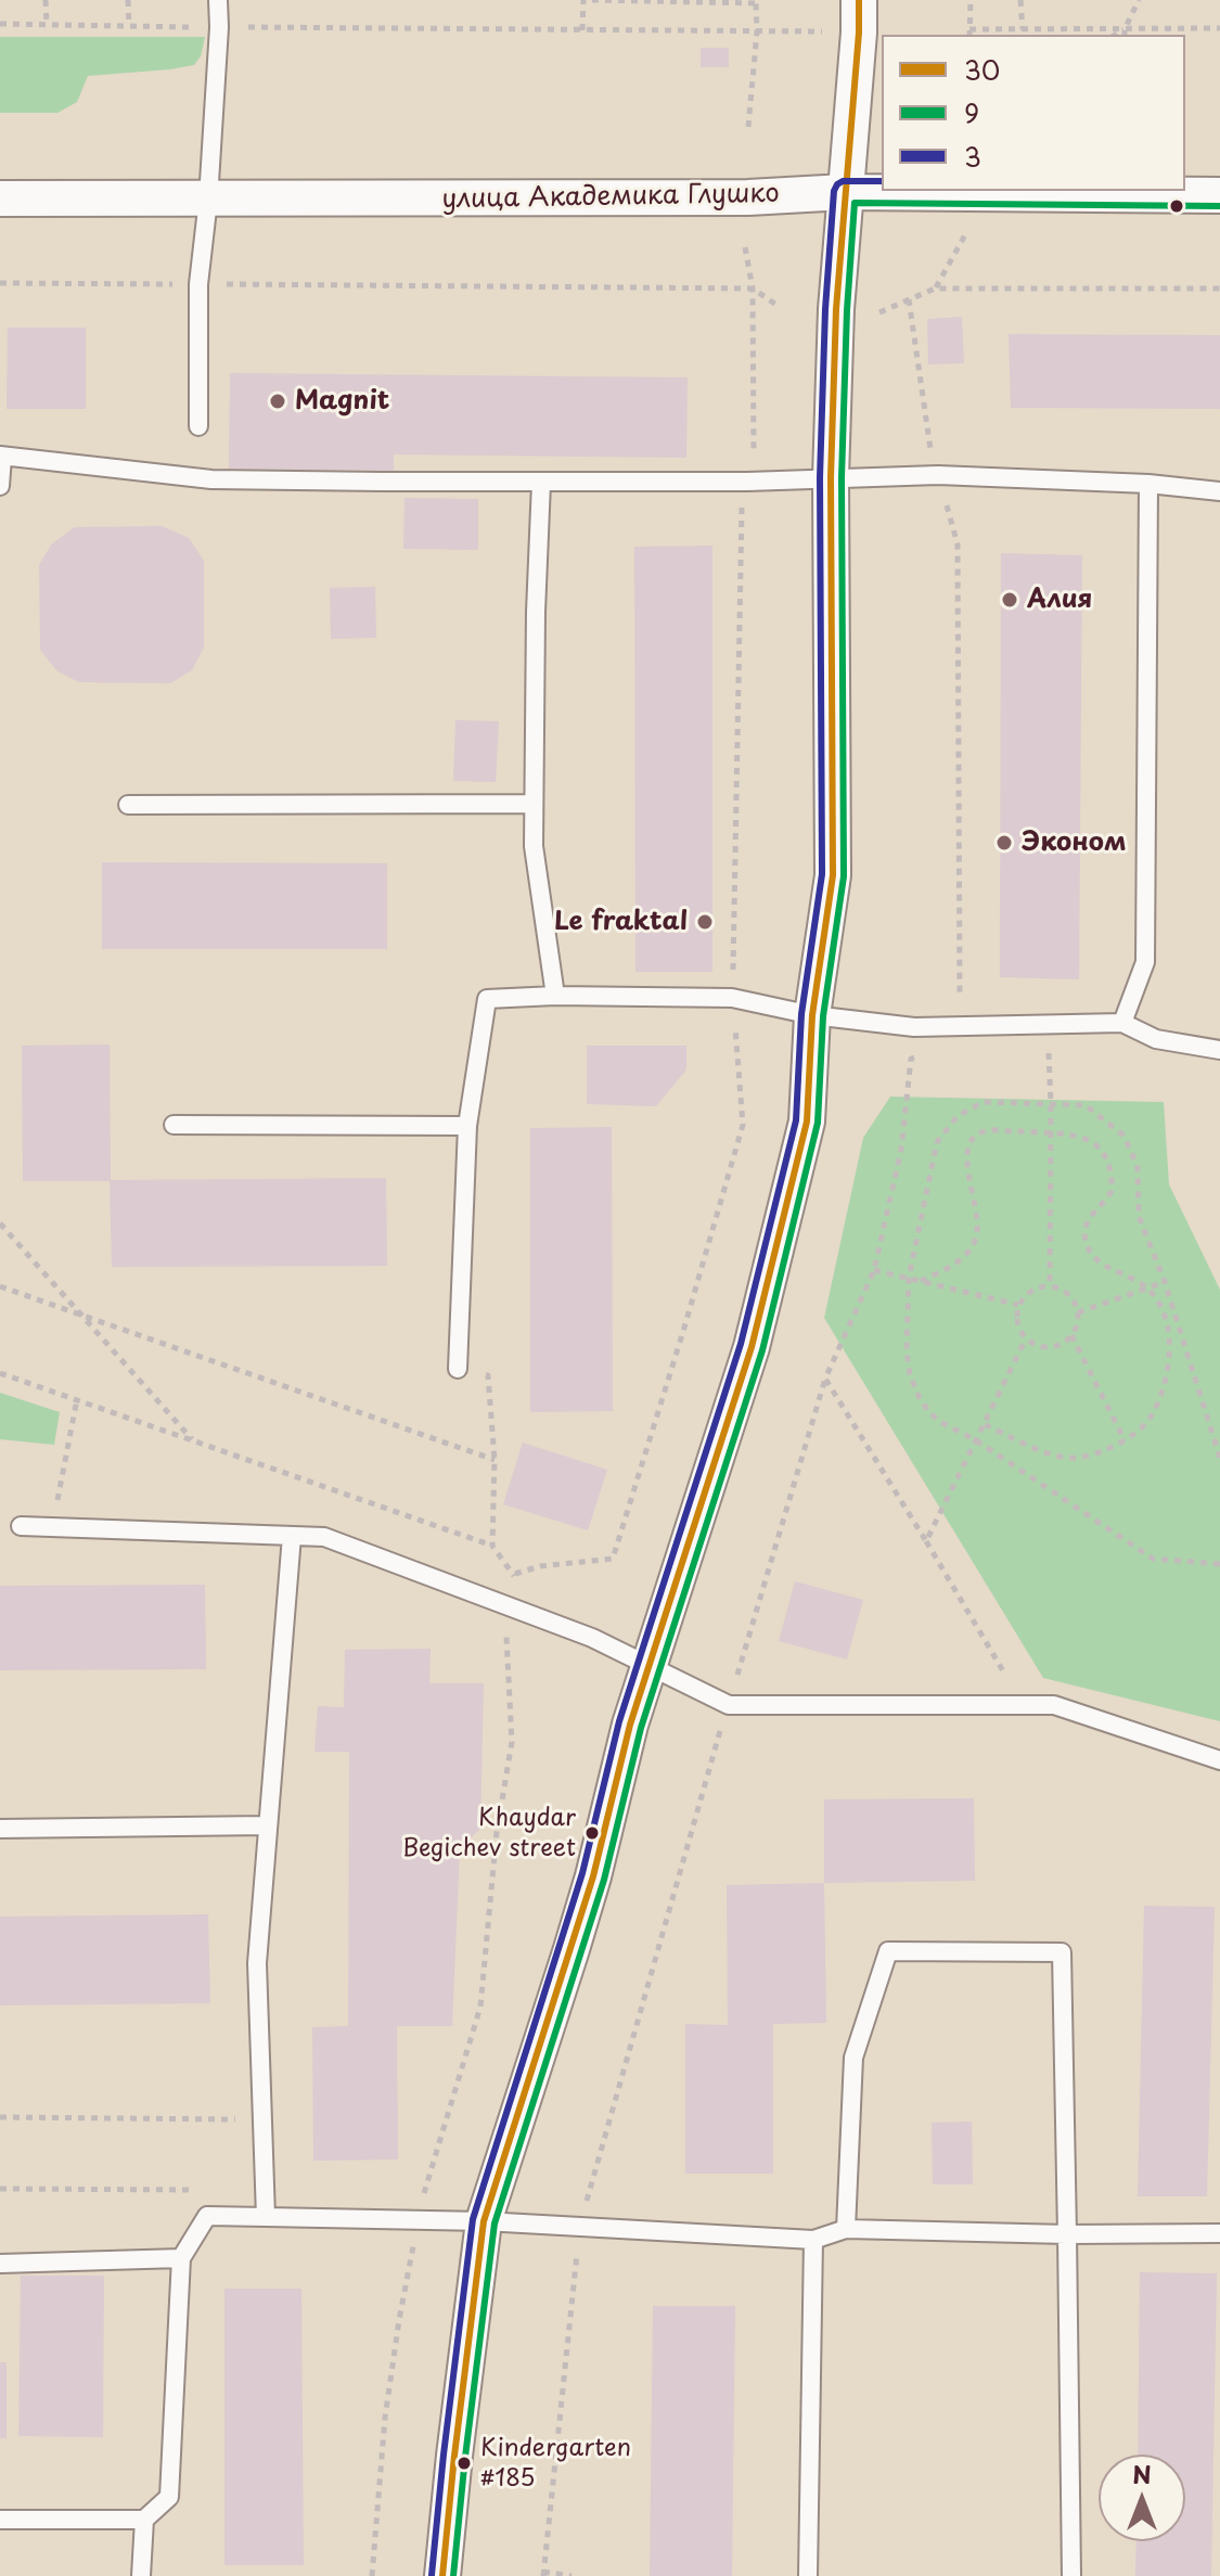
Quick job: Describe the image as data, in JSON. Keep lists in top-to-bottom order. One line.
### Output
{"streets":{"street":["улица Академика Глушко"]},"places":["Magnit","Алия","Эконом","Le fraktal","Khaydar Begichev street","Kindergarten #185"],"lines":["transit line 30","transit line 3","transit line 9"],"legend":["30","9","3"],"north":"top"}
